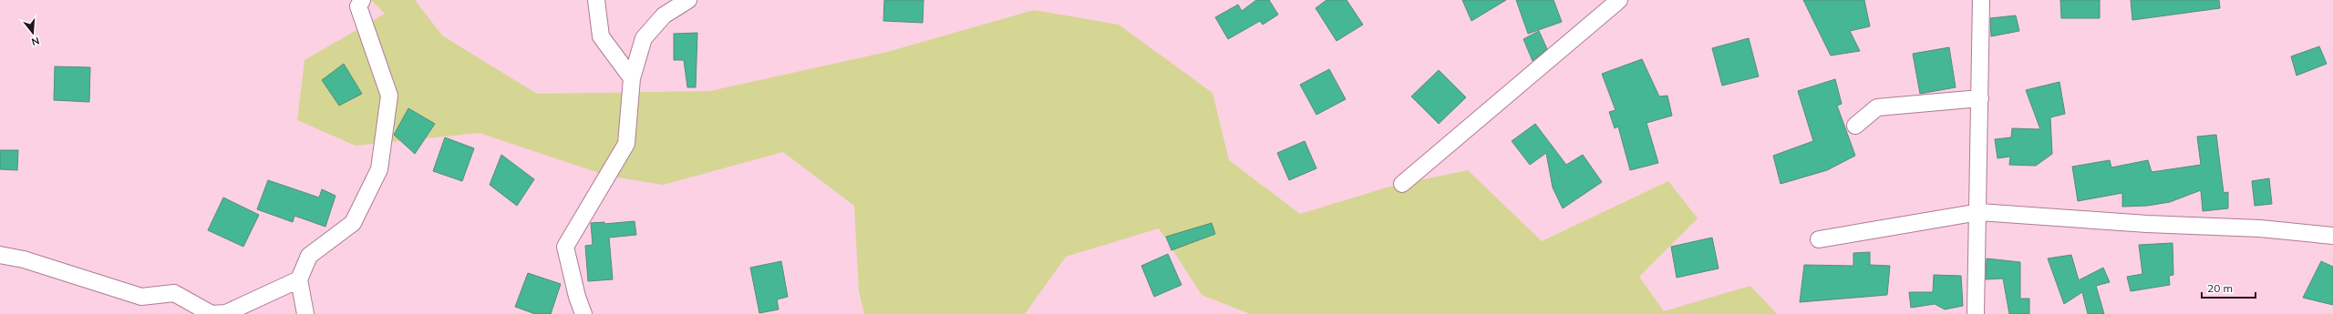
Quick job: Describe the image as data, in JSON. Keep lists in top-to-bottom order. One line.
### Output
{"scale_bar":"20 m","north":"bottom"}
